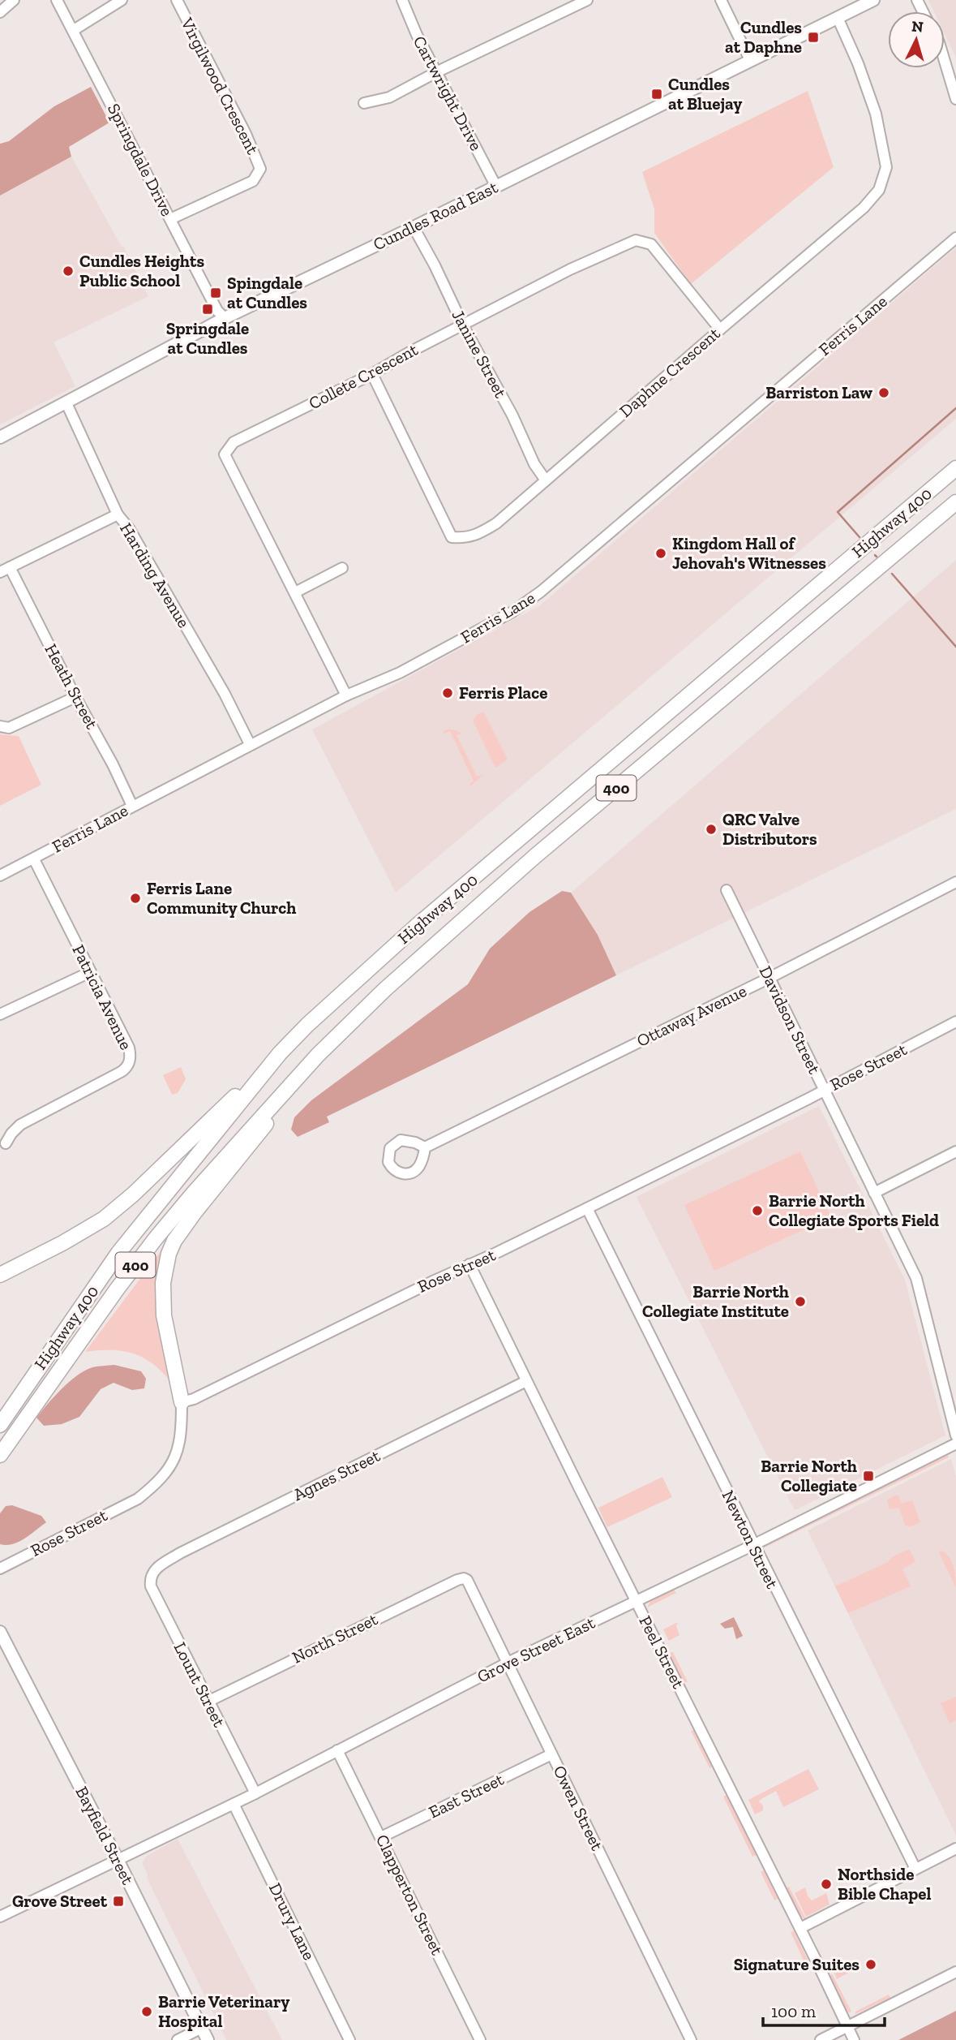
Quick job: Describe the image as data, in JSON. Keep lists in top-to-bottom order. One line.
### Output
{"streets":{"highway":["Highway 400","400"],"main road":["Cundles Road East","Bayfield Street"],"street":["Virgilwood Crescent","Cartwright Drive","Springdale Drive","Ferris Lane","Janine Street","Daphne Crescent","Collete Crescent","Harding Avenue","Heath Street","Patricia Avenue","Ottaway Avenue","Davidson Street","Rose Street","Agnes Street","Newton Street","North Street","Grove Street East","Peel Street","Lount Street","East Street","Owen Street","Clapperton Street","Drury Lane"]},"crossings":[["Virgilwood Crescent","Springdale Drive"],["Cartwright Drive","Cundles Road East"],["Springdale Drive","Cundles Road East"],["Cundles Road East","Janine Street"],["Cundles Road East","Daphne Crescent"],["Cundles Road East","Harding Avenue"],["Ferris Lane","Collete Crescent"],["Ferris Lane","Harding Avenue"],["Ferris Lane","Heath Street"],["Ferris Lane","Patricia Avenue"],["Janine Street","Daphne Crescent"],["Janine Street","Collete Crescent"],["Daphne Crescent","Collete Crescent"],["Ottaway Avenue","Davidson Street"],["Davidson Street","Rose Street"],["Rose Street","Newton Street"],["Rose Street","Peel Street"],["Agnes Street","Peel Street"],["Agnes Street","Lount Street"],["Newton Street","Grove Street East"],["North Street","Lount Street"],["North Street","Owen Street"],["Grove Street East","Peel Street"],["Grove Street East","Lount Street"],["Grove Street East","Owen Street"],["Grove Street East","Bayfield Street"],["Grove Street East","Clapperton Street"],["Grove Street East","Drury Lane"],["East Street","Owen Street"],["East Street","Clapperton Street"]],"places":{"transit":["Cundles at Daphne","Cundles at Bluejay","Spingdale at Cundles","Springdale at Cundles","Barrie North Collegiate","Grove Street"],"other":["Cundles Heights Public School","Barriston Law","Kingdom Hall of Jehovah's Witnesses","Ferris Place","QRC Valve Distributors","Ferris Lane Community Church","Barrie North Collegiate Sports Field","Barrie North Collegiate Institute","Northside Bible Chapel","Signature Suites","Barrie Veterinary Hospital"]},"scale_bar":"100 m","north":"top"}
